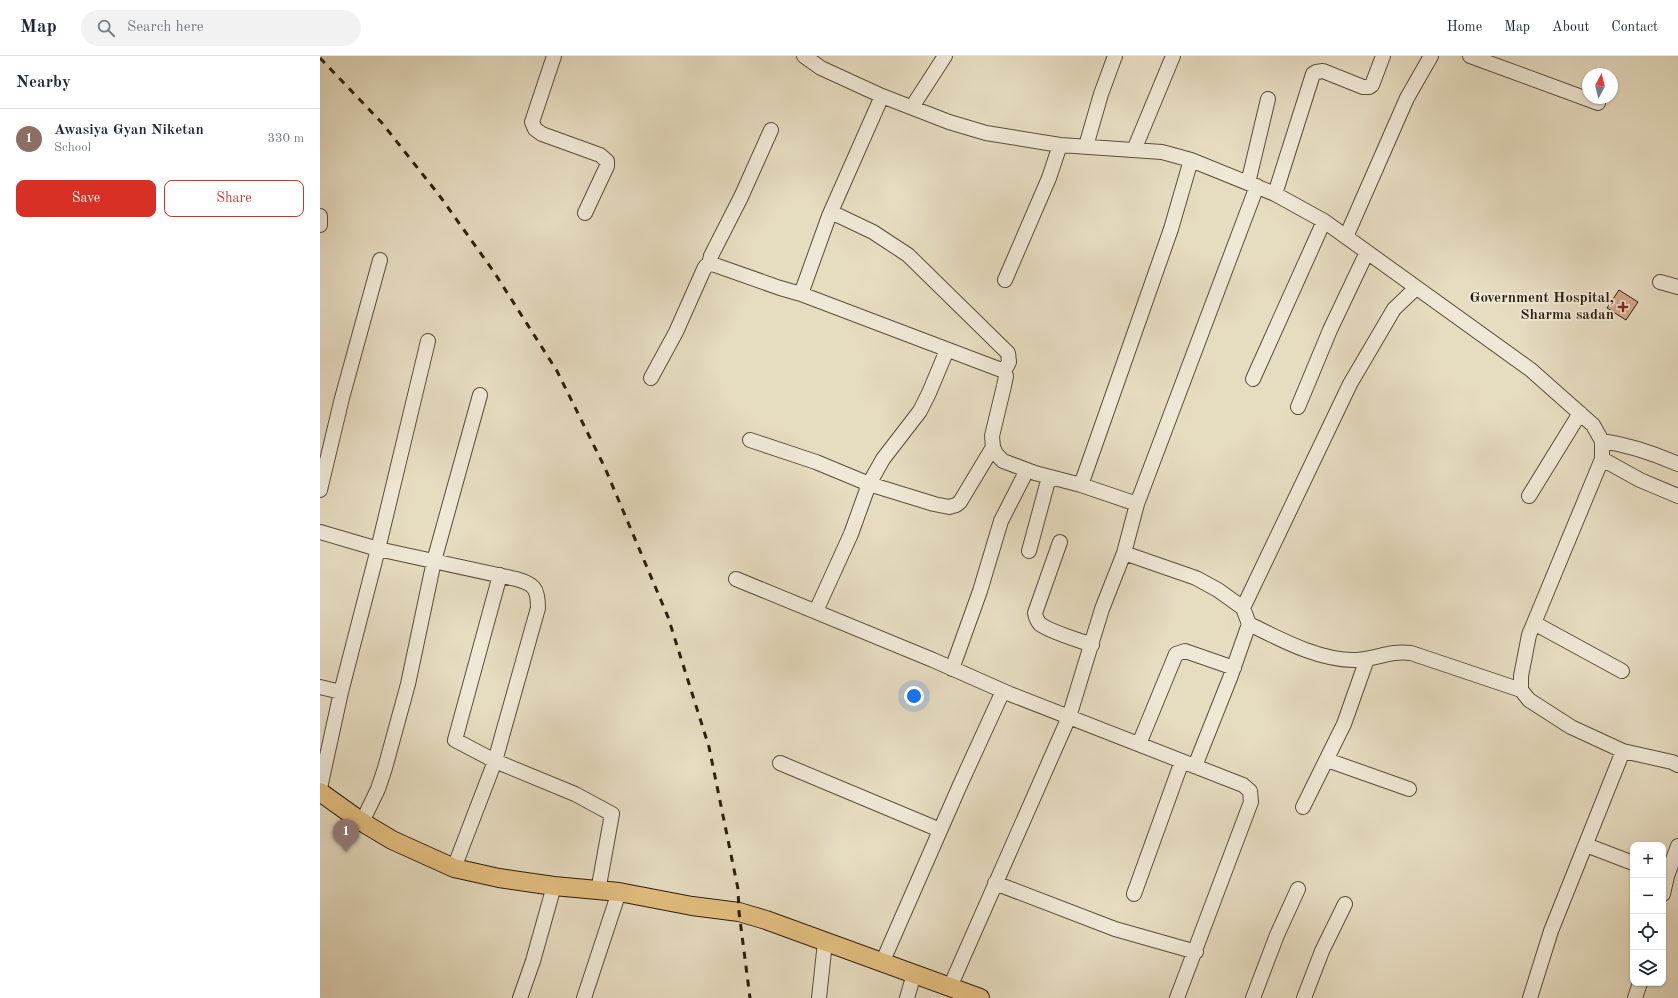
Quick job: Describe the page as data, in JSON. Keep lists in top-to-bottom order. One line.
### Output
{"places":{"health":["Government Hospital, Sharma sadan"]},"north":"top","page":{"header":"Map","search":"Search here","nav":["Home","Map","About","Contact"],"heading":"Nearby","list":[{"mark":"1","name":"Awasiya Gyan Niketan","note":"School","value":"330 m"}],"buttons":["Save","Share"],"pins":"1","map_buttons":["+","−"]}}
